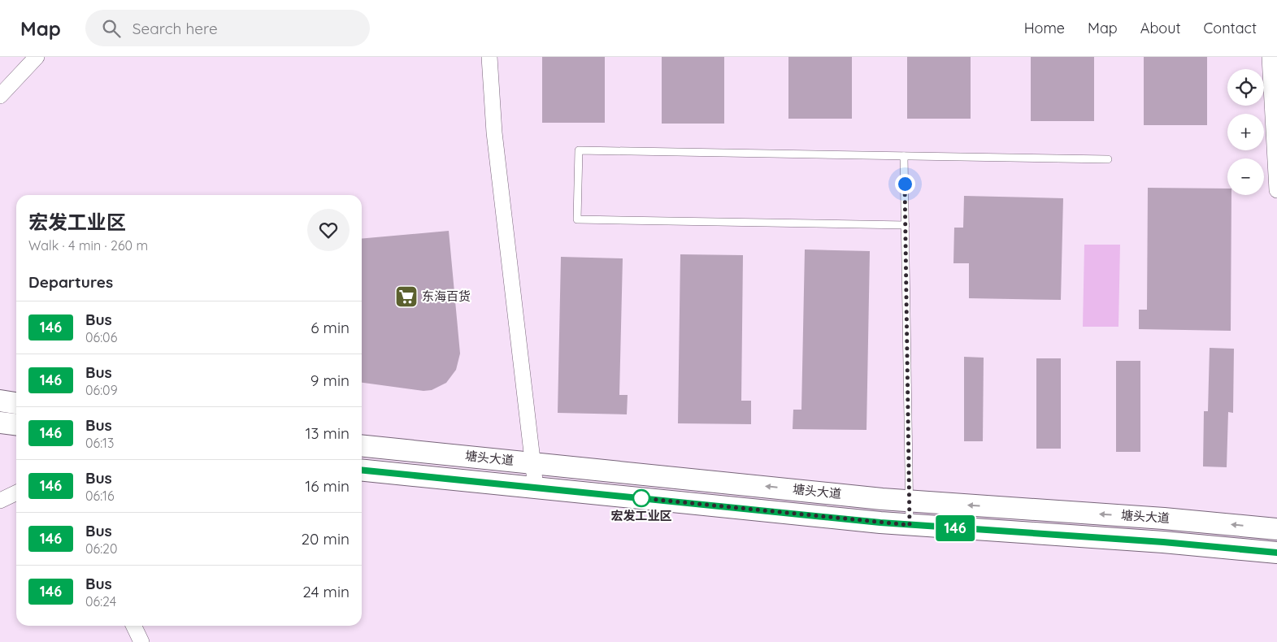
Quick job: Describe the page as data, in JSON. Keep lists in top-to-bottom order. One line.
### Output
{"streets":{"main road":["塘头大道"]},"places":{"supermarket":["东海百货"],"other":["宏发工业区"]},"lines":["bus line 146"],"page":{"header":"Map","search":"Search here","nav":["Home","Map","About","Contact"],"on_map":"146","map_buttons":["+","−"],"heading":[["宏发工业区","Walk · 4 min · 260 m"],"Departures"],"list":[{"mark":"146","name":"Bus","note":"06:06","value":"6 min"},{"mark":"146","name":"Bus","note":"06:09","value":"9 min"},{"mark":"146","name":"Bus","note":"06:13","value":"13 min"},{"mark":"146","name":"Bus","note":"06:16","value":"16 min"},{"mark":"146","name":"Bus","note":"06:20","value":"20 min"},{"mark":"146","name":"Bus","note":"06:24","value":"24 min"}]}}
